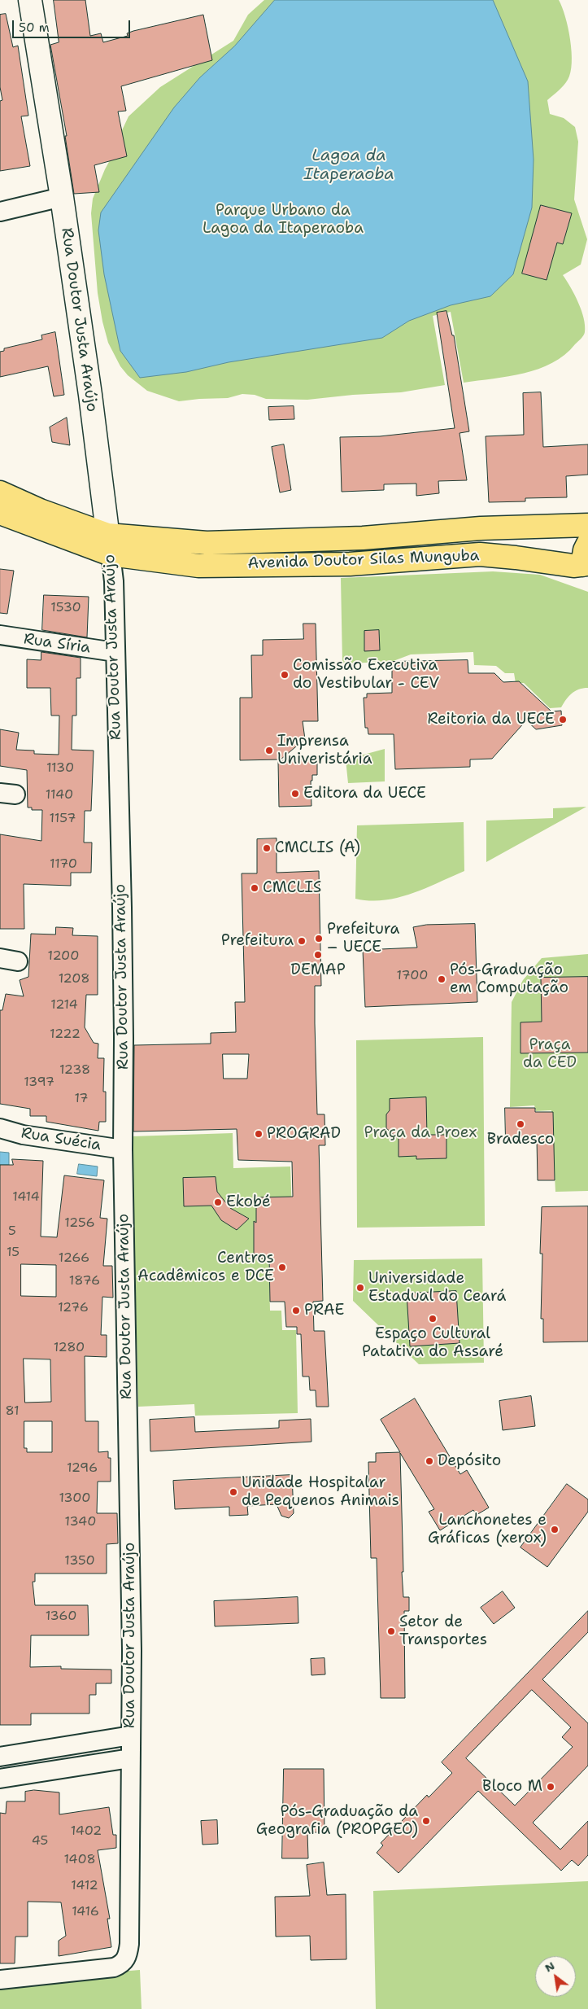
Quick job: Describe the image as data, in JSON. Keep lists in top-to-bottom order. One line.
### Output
{"streets":{"main road":["Avenida Doutor Silas Munguba"],"street":["Rua Doutor Justa Araújo","Rua Síria","Rua Suécia"]},"crossings":[["Rua Doutor Justa Araújo","Avenida Doutor Silas Munguba"],["Rua Doutor Justa Araújo","Rua Síria"],["Rua Doutor Justa Araújo","Rua Suécia"]],"water":["Lagoa da Itaperaoba"],"parks":["Parque Urbano da Lagoa da Itaperaoba","Praça da CED","Praça da Proex"],"places":["Comissão Executiva do Vestibular - CEV","Reitoria da UECE","Imprensa Univeristária","Editora da UECE","CMCLIS (A)","CMCLIS","Prefeitura – UECE","Prefeitura","DEMAP","Pós-Graduação em Computação","Bradesco","PROGRAD","Ekobé","Centros Acadêmicos e DCE","Universidade Estadual do Ceará","PRAE","Espaço Cultural Patativa do Assaré","Depósito","Unidade Hospitalar de Pequenos Animais","Lanchonetes e Gráficas (xerox)","Setor de Transportes","Bloco M","Pós-Graduação da Geografia (PROPGEO)"],"house_numbers":["1530","1130","1140","1157","1170","1200","1700","1208","1214","1222","1238","1397","17","1414","1256","5","15","1266","1876","1276","1280","81","1296","1300","1340","1350","1360","1402","45","1408","1412","1416"],"scale_bar":"50 m","north":"top left"}
